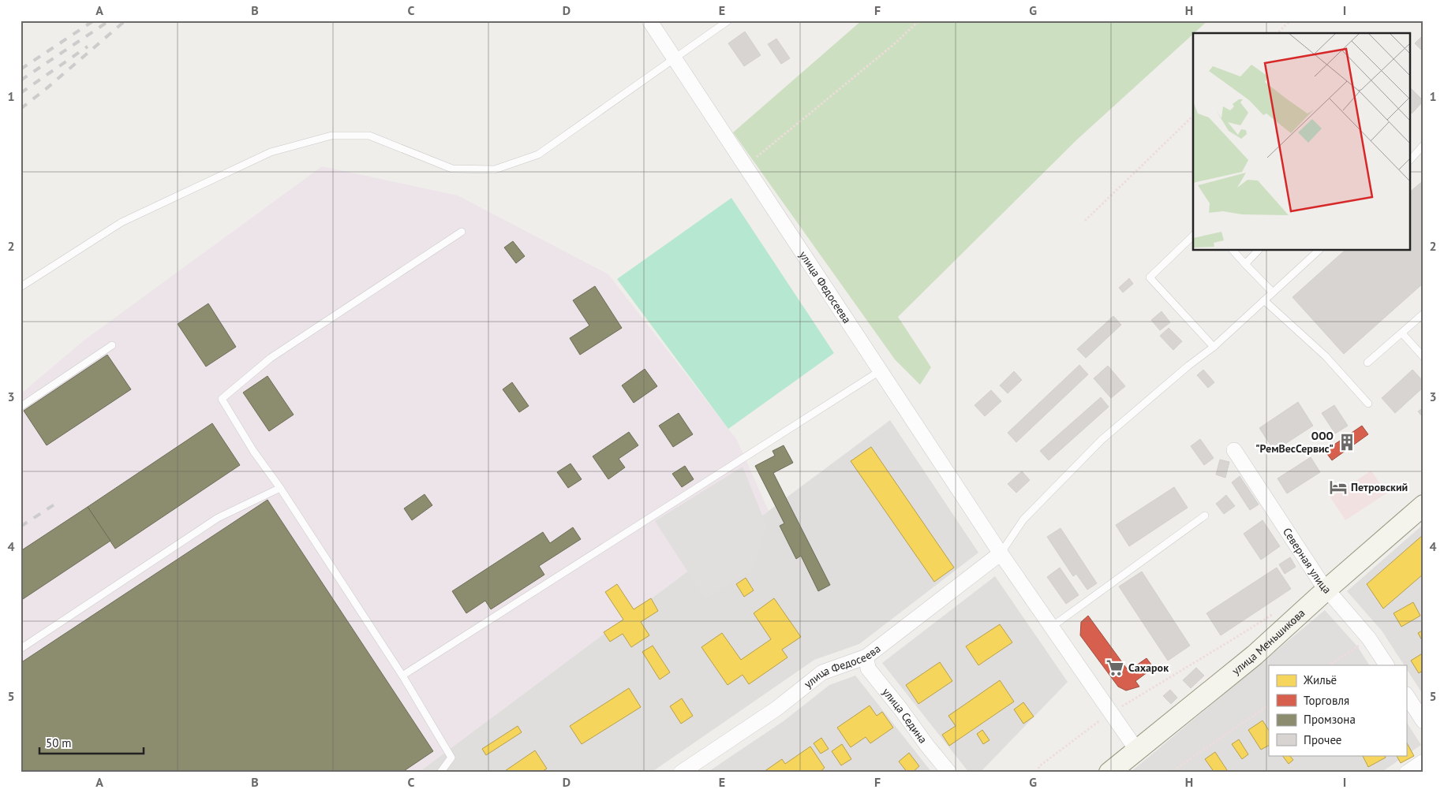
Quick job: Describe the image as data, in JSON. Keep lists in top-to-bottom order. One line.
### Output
{"streets":{"main road":["улица Меньшикова"],"street":["улица Федосеева","Северная улица","улица Седина"]},"crossings":[["улица Федосеева","улица Меньшикова"],["улица Федосеева","улица Седина"],["Северная улица","улица Меньшикова"]],"places":{"building":["ООО \"РемВесСервис\""],"hotel":["Петровский"],"supermarket":["Сахарок"]},"legend":["Жильё","Торговля","Промзона","Прочее"],"scale_bar":"50 m","grid":{"columns":["A","B","C","D","E","F","G","H","I"],"rows":["1","2","3","4","5"]}}
